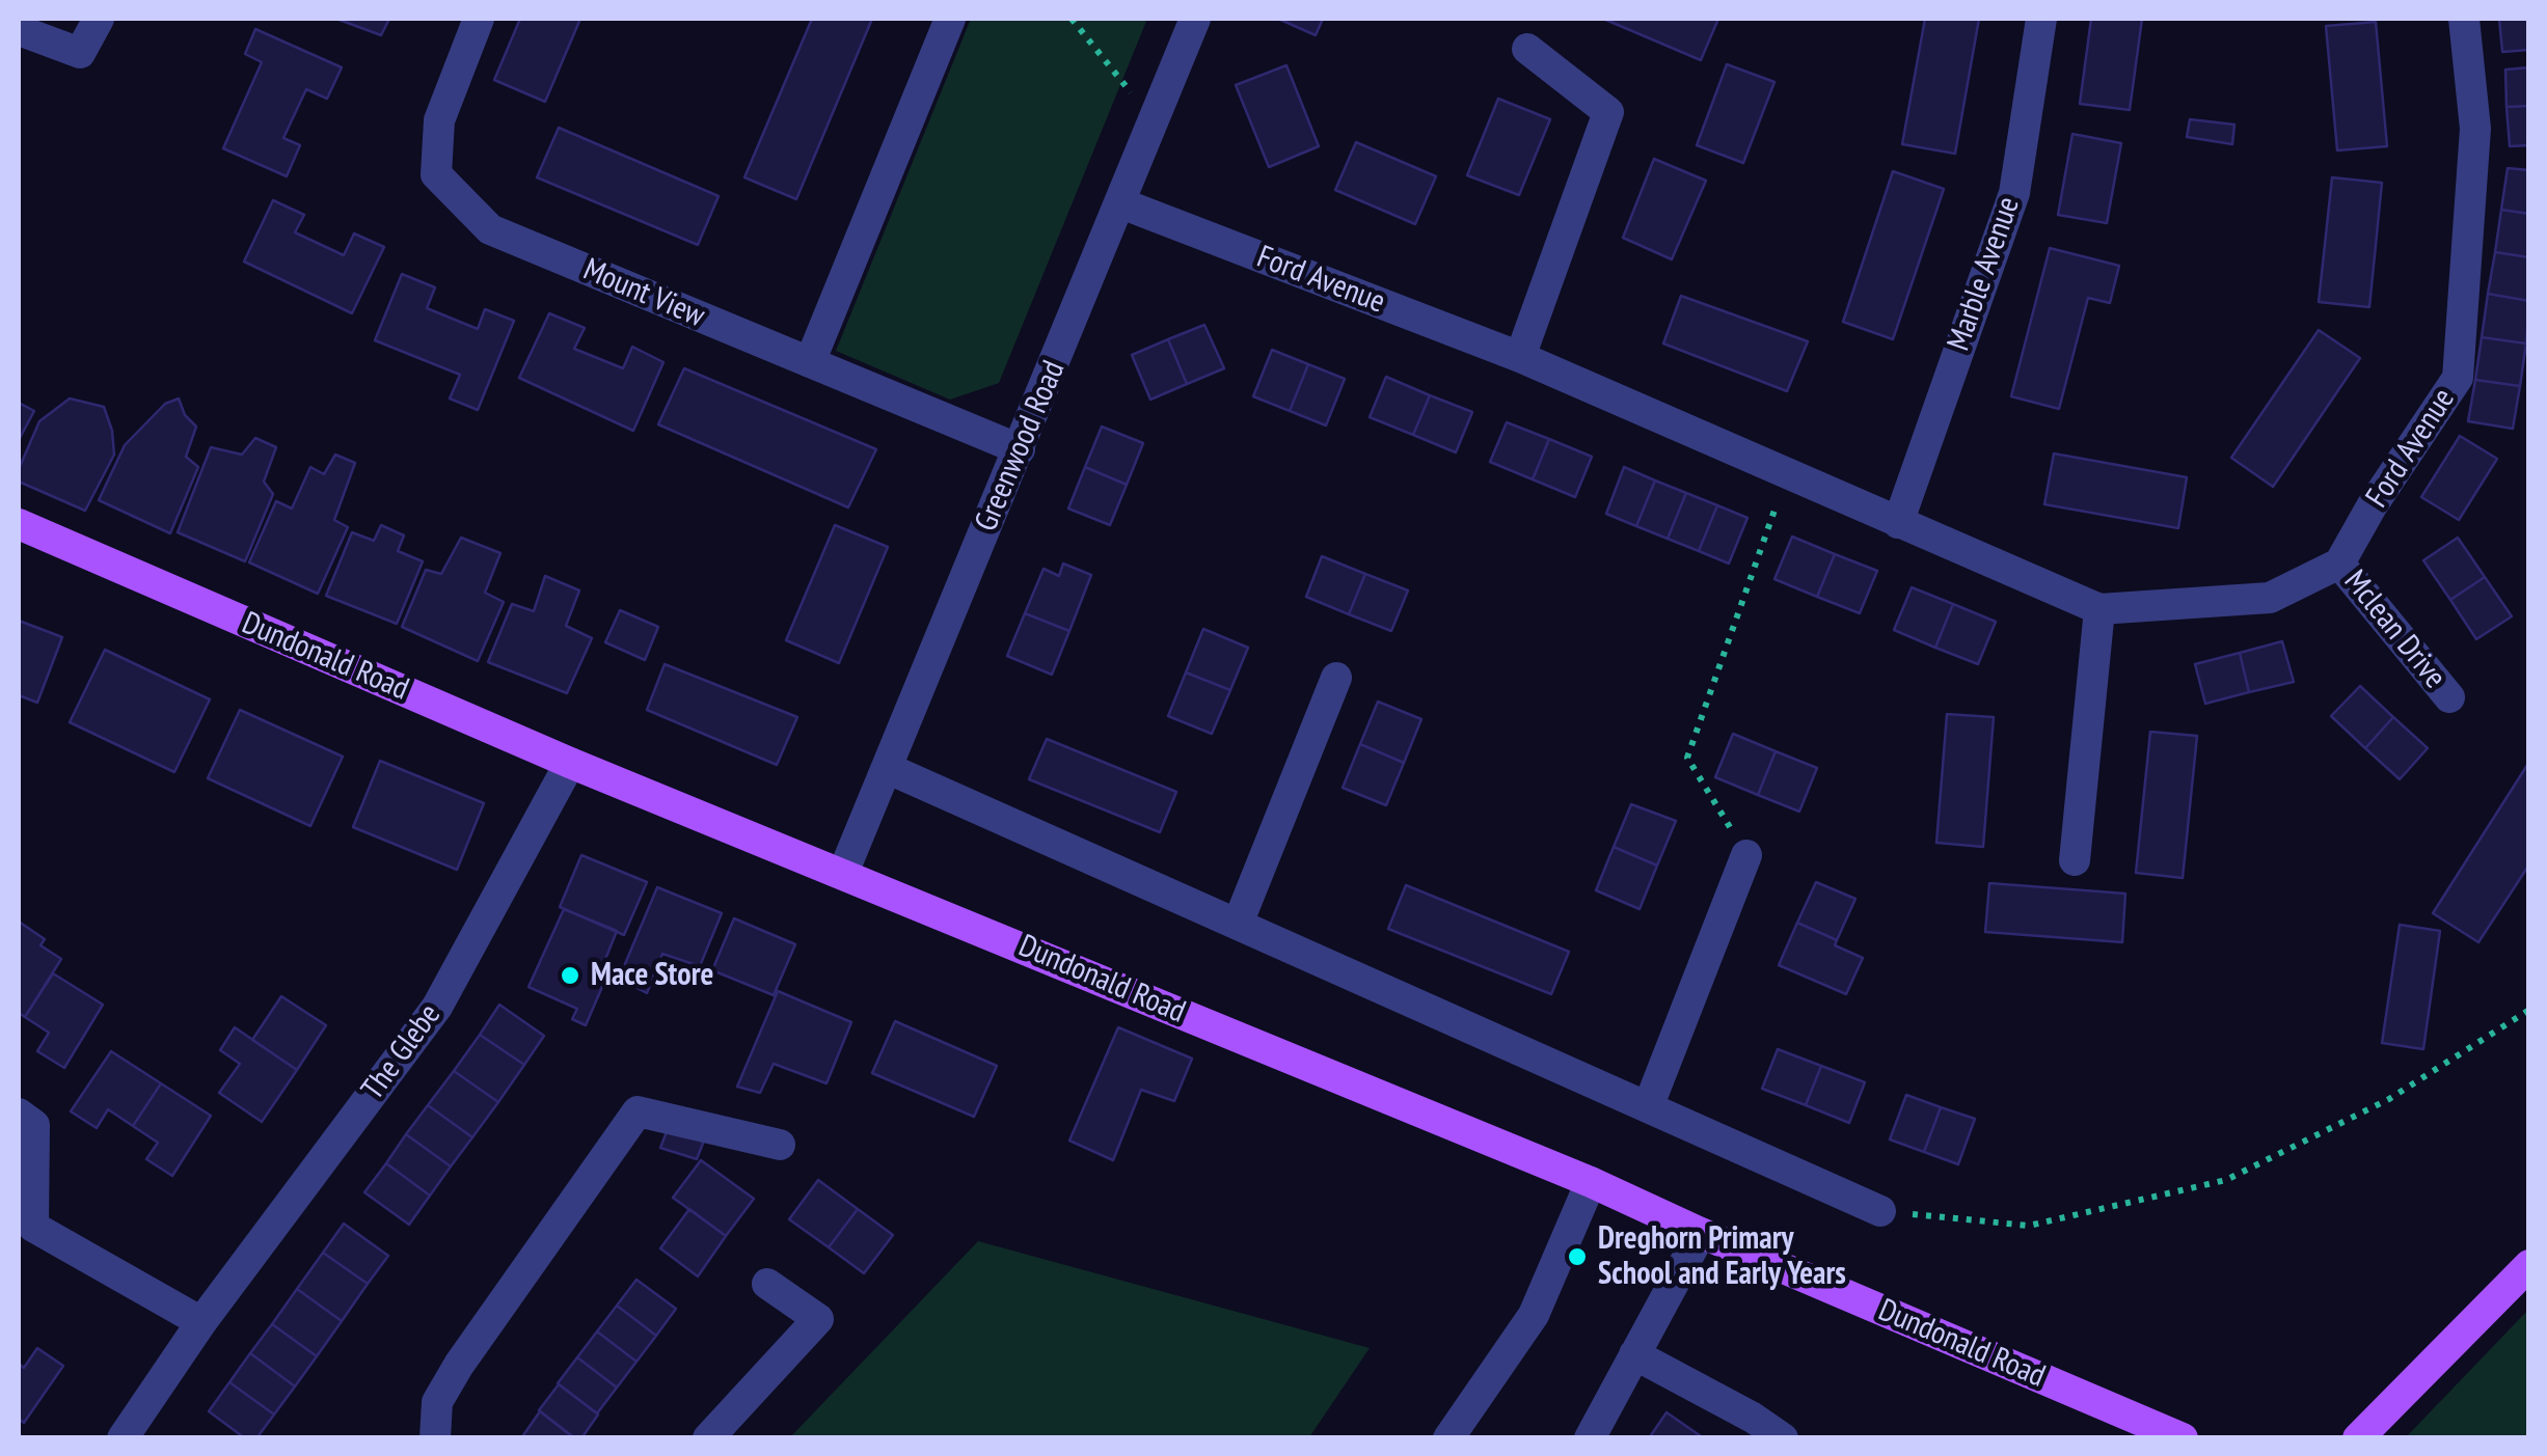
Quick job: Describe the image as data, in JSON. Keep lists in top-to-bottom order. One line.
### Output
{"streets":{"main road":["Dundonald Road"],"street":["Marble Avenue","Ford Avenue","Mount View","Greenwood Road","Mclean Drive","The Glebe"]},"crossings":[["Marble Avenue","Ford Avenue"],["Ford Avenue","Greenwood Road"],["Ford Avenue","Mclean Drive"],["Mount View","Greenwood Road"],["Greenwood Road","Dundonald Road"],["Dundonald Road","The Glebe"]],"places":["Mace Store","Dreghorn Primary School and Early Years"]}
